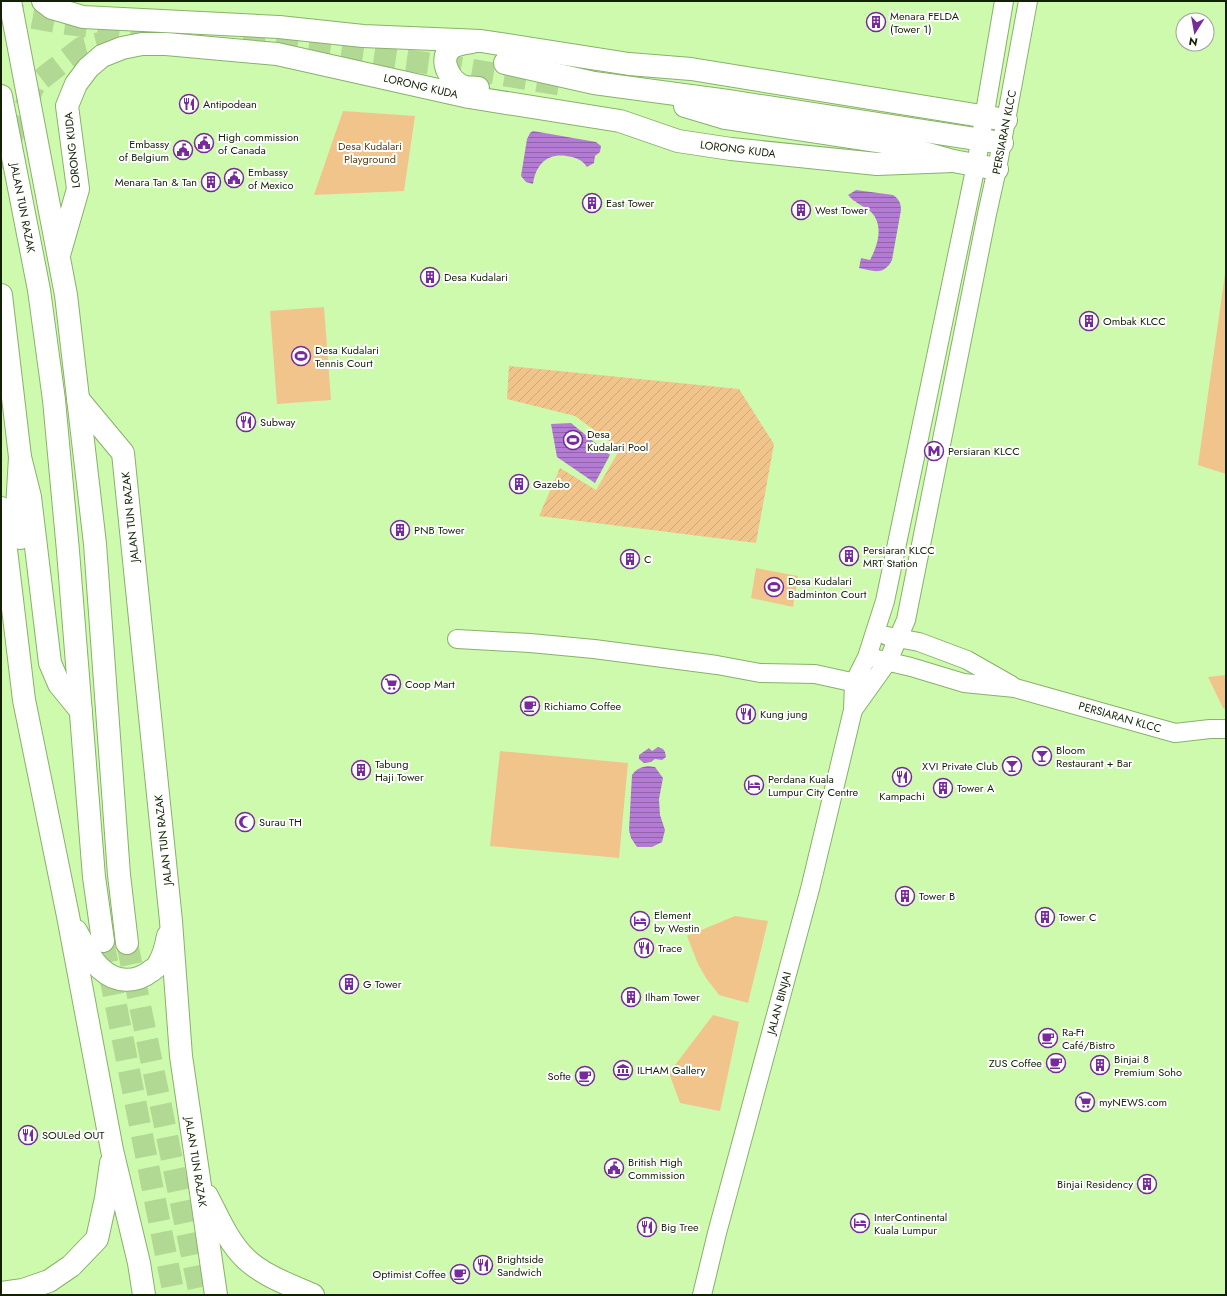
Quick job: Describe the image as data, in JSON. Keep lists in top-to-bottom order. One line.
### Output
{"streets":{"main road":["LORONG KUDA","JALAN TUN RAZAK"],"street":["PERSIARAN KLCC","JALAN BINJAI"]},"crossings":[["LORONG KUDA","PERSIARAN KLCC"],["PERSIARAN KLCC","JALAN BINJAI"]],"parks":["Desa Kudalari Playground"],"places":{"building":["Menara FELDA (Tower 1)","Menara Tan & Tan","East Tower","West Tower","Desa Kudalari","Ombak KLCC","Gazebo","PNB Tower","Persiaran KLCC MRT Station","C","Tabung Haji Tower","Tower A","Tower B","Tower C","G Tower","Ilham Tower","Binjai 8 Premium Soho","Binjai Residency"],"restaurant":["Antipodean","Subway","Kung jung","Kampachi","Trace","SOULed OUT","Big Tree","Brightside Sandwich"],"public building":["High commission of Canada","Embassy of Belgium","Embassy of Mexico","British High Commission"],"sports":["Desa Kudalari Tennis Court","Desa Kudalari Pool","Desa Kudalari Badminton Court"],"metro station":["Persiaran KLCC"],"supermarket":["Coop Mart","myNEWS.com"],"cafe":["Richiamo Coffee","Ra-Ft Café/Bistro","ZUS Coffee","Softe","Optimist Coffee"],"bar":["Bloom Restaurant + Bar","XVI Private Club"],"hotel":["Perdana Kuala Lumpur City Centre","Element by Westin","InterContinental Kuala Lumpur"],"mosque":["Surau TH"],"museum":["ILHAM Gallery"]},"north":"bottom"}
